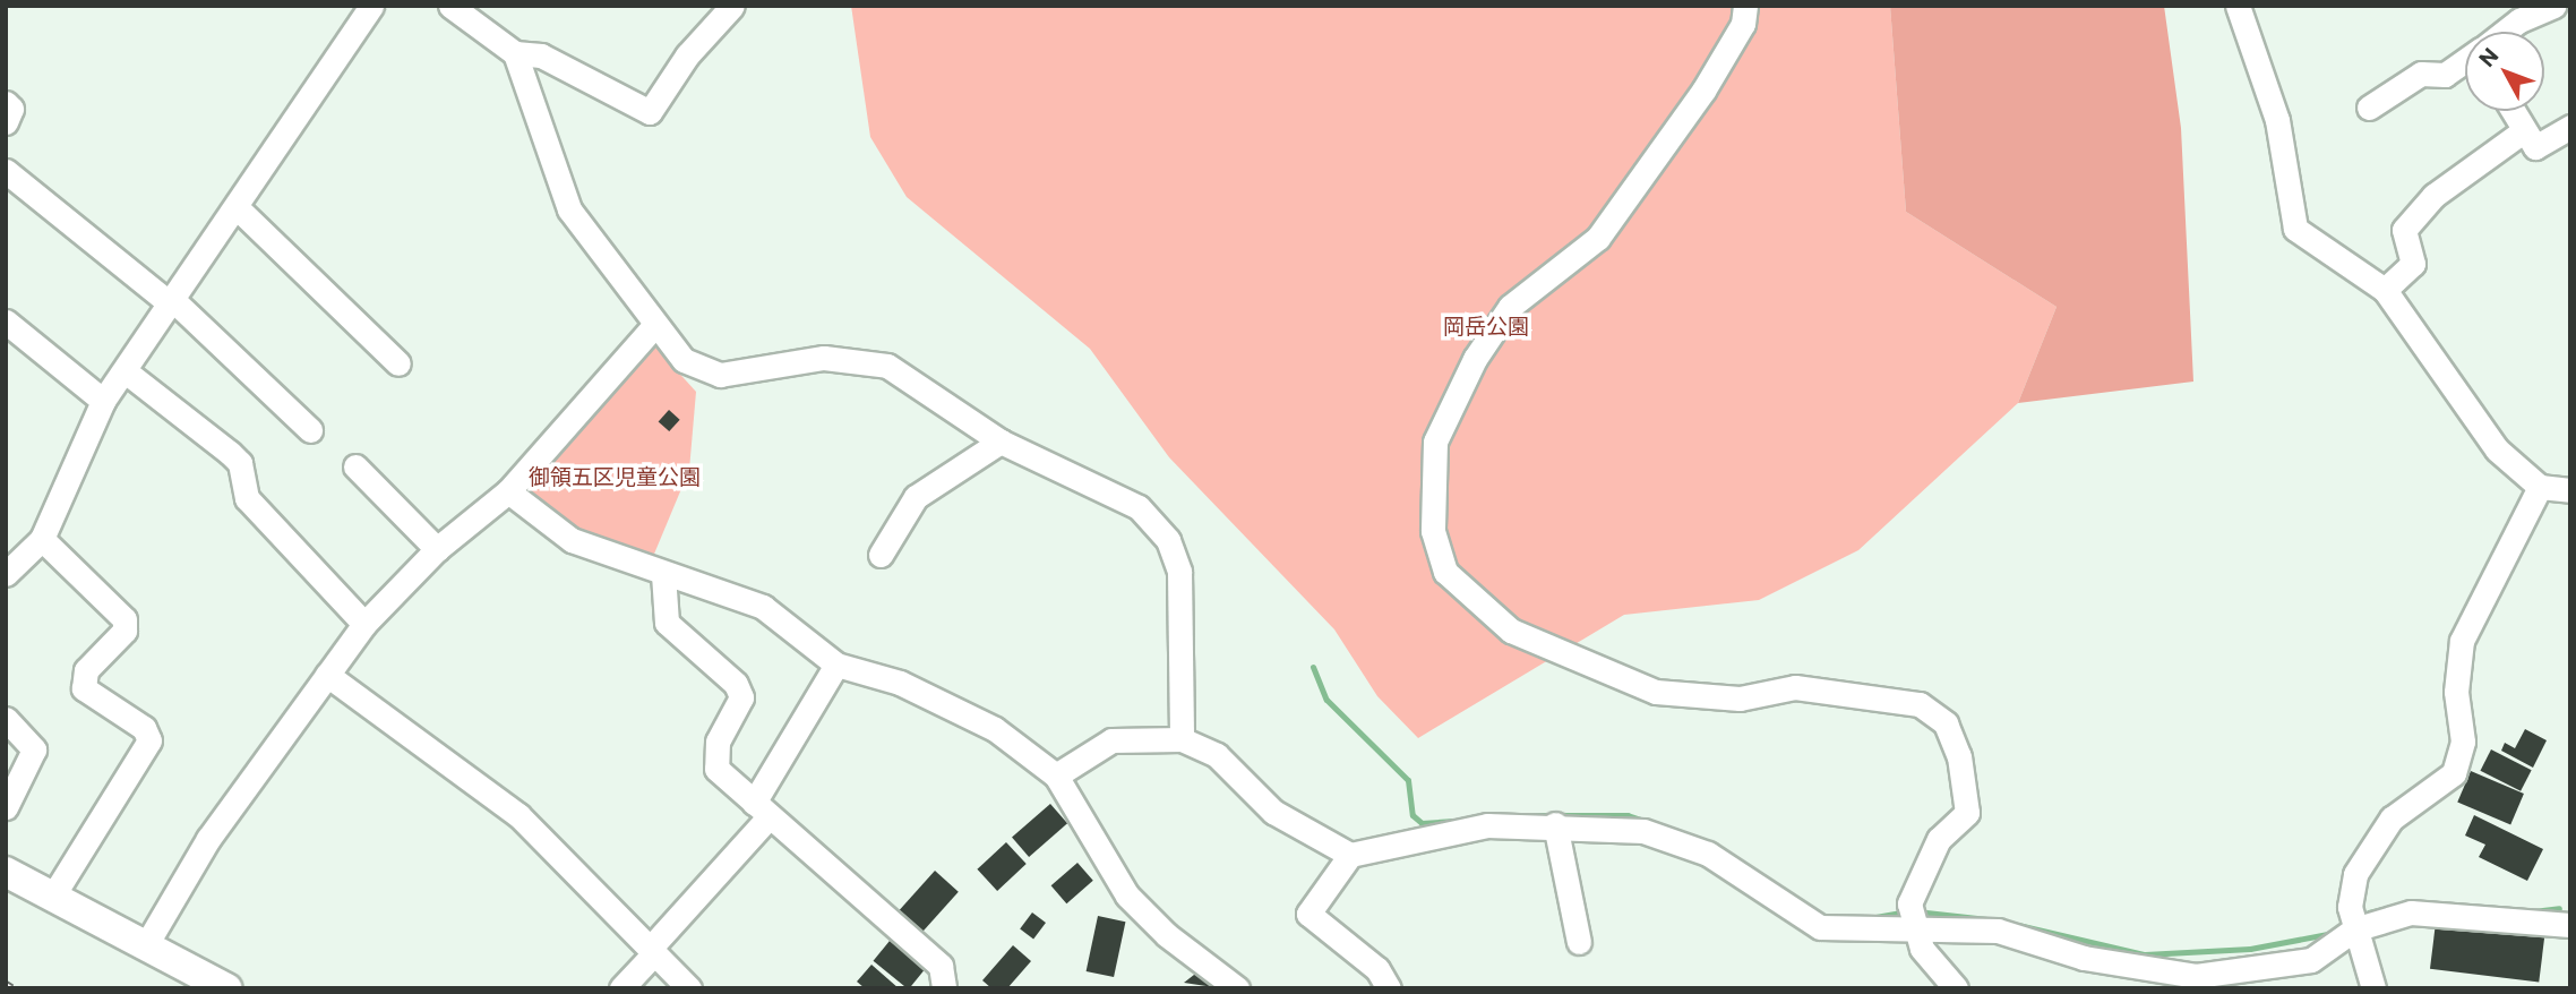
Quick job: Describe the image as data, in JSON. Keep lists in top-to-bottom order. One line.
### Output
{"parks":["岡岳公園","御領五区児童公園"],"north":"top left"}
